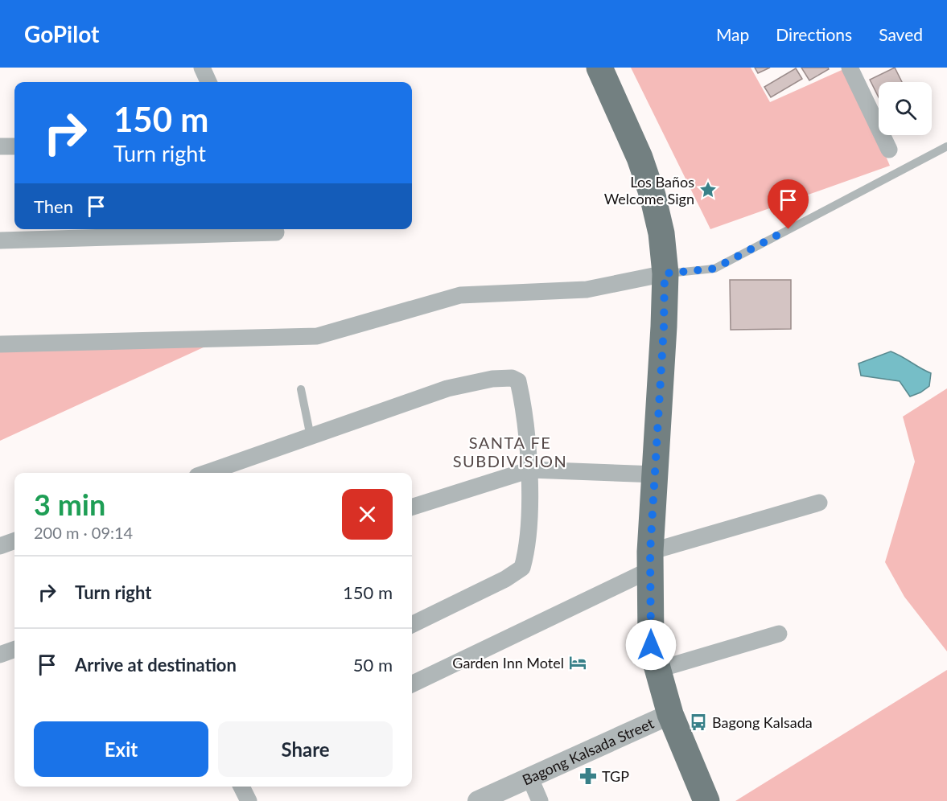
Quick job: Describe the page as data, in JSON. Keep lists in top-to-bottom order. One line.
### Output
{"streets":{"street":["Bagong Kalsada Street"]},"districts":["SANTA FE SUBDIVISION"],"places":{"place":["Los Baños Welcome Sign"],"hotel":["Garden Inn Motel"],"bus stop":["Bagong Kalsada"],"pharmacy":["TGP"]},"page":{"header":"GoPilot","nav":["Map","Directions","Saved"],"turn":["150 m","Turn right"],"then":"Then","heading":["3 min","200 m · 09:14"],"list":[{"name":"Turn right","value":"150 m"},{"name":"Arrive at destination","value":"50 m"}],"buttons":["Exit","Share"]}}
